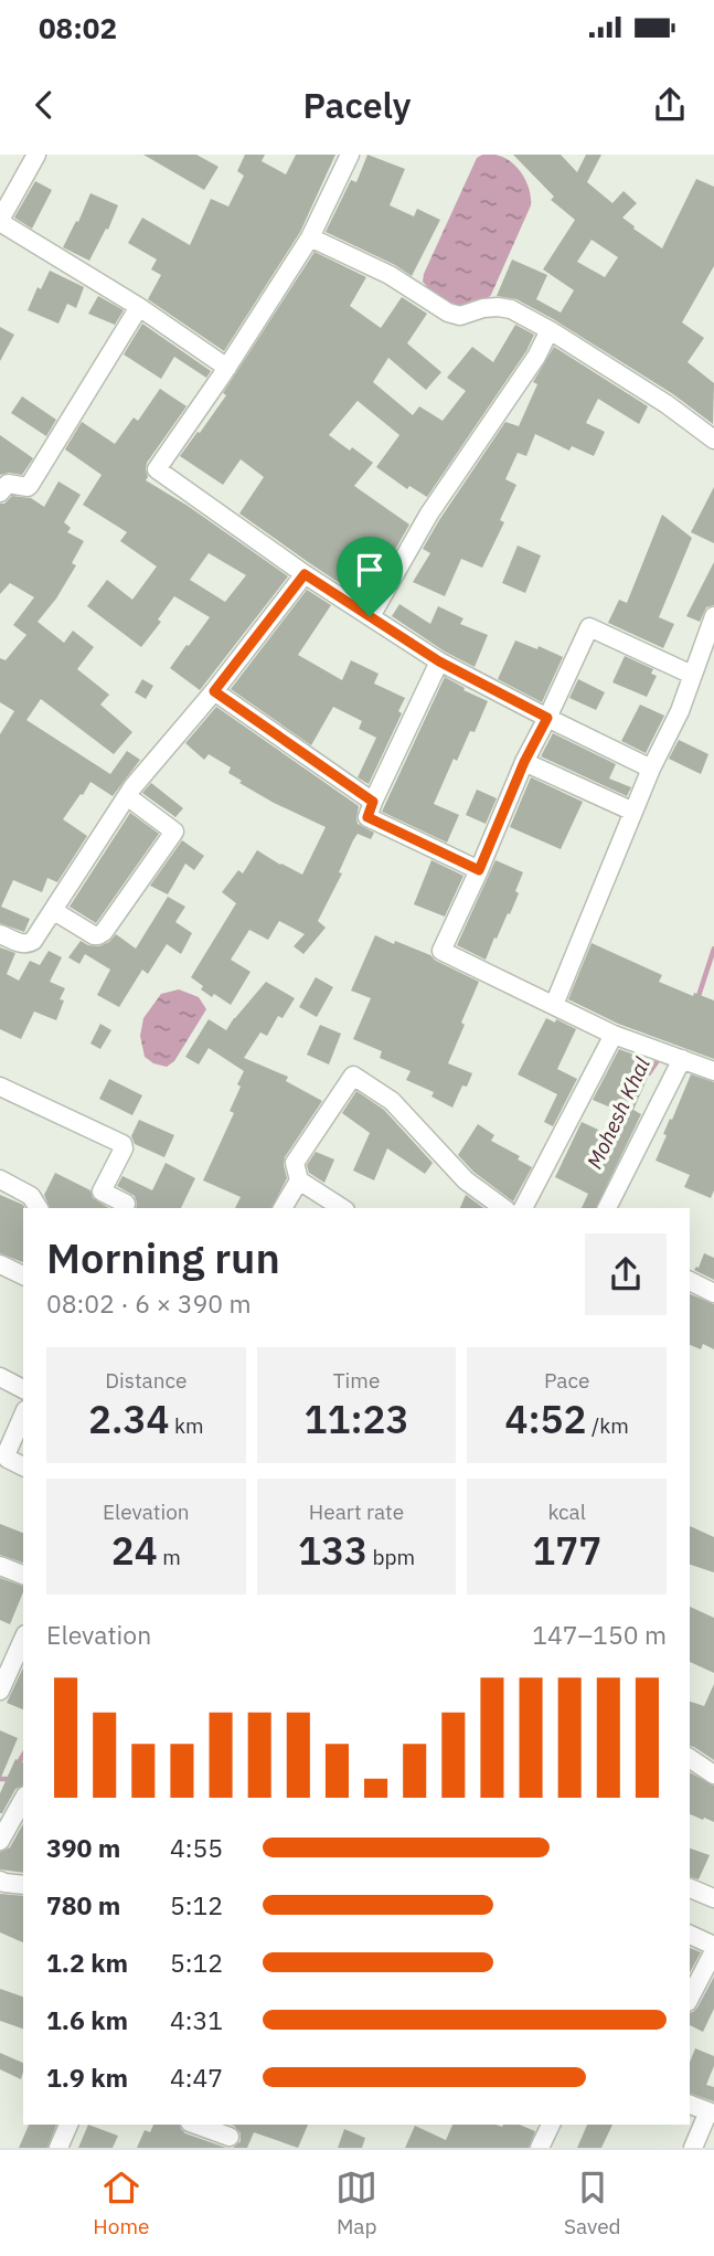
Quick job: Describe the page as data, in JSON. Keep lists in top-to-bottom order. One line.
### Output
{"water":["Mohesh Khal"],"page":{"status":"08:02","header":"Pacely","heading":["Morning run","08:02 · 6 × 390 m"],"stats":[["Distance","2.34 km"],["Time","11:23"],["Pace","4:52 /km"],["Elevation","24 m"],["Heart rate","133 bpm"],["kcal","177"]],"chart":["Elevation","147–150 m"],"list":[{"name":"390 m","note":"4:55"},{"name":"780 m","note":"5:12"},{"name":"1.2 km","note":"5:12"},{"name":"1.6 km","note":"4:31"},{"name":"1.9 km","note":"4:47"}],"tabs":["Home","Map","Saved"]}}
